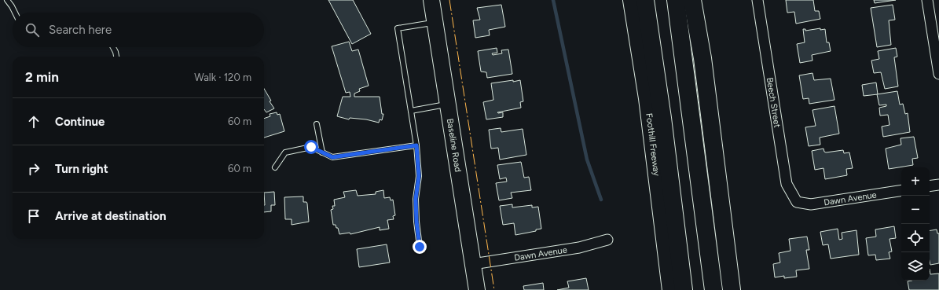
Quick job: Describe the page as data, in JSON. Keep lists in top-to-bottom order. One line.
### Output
{"streets":{"highway":["Foothill Freeway"],"main road":["Baseline Road"],"street":["Beech Street","Dawn Avenue"]},"crossings":[["Beech Street","Dawn Avenue"],["Baseline Road","Dawn Avenue"]],"page":{"search":"Search here","heading":["2 min","Walk · 120 m"],"list":[["Continue","60 m"],["Turn right","60 m"],"Arrive at destination"],"map_buttons":["+","−"]}}
